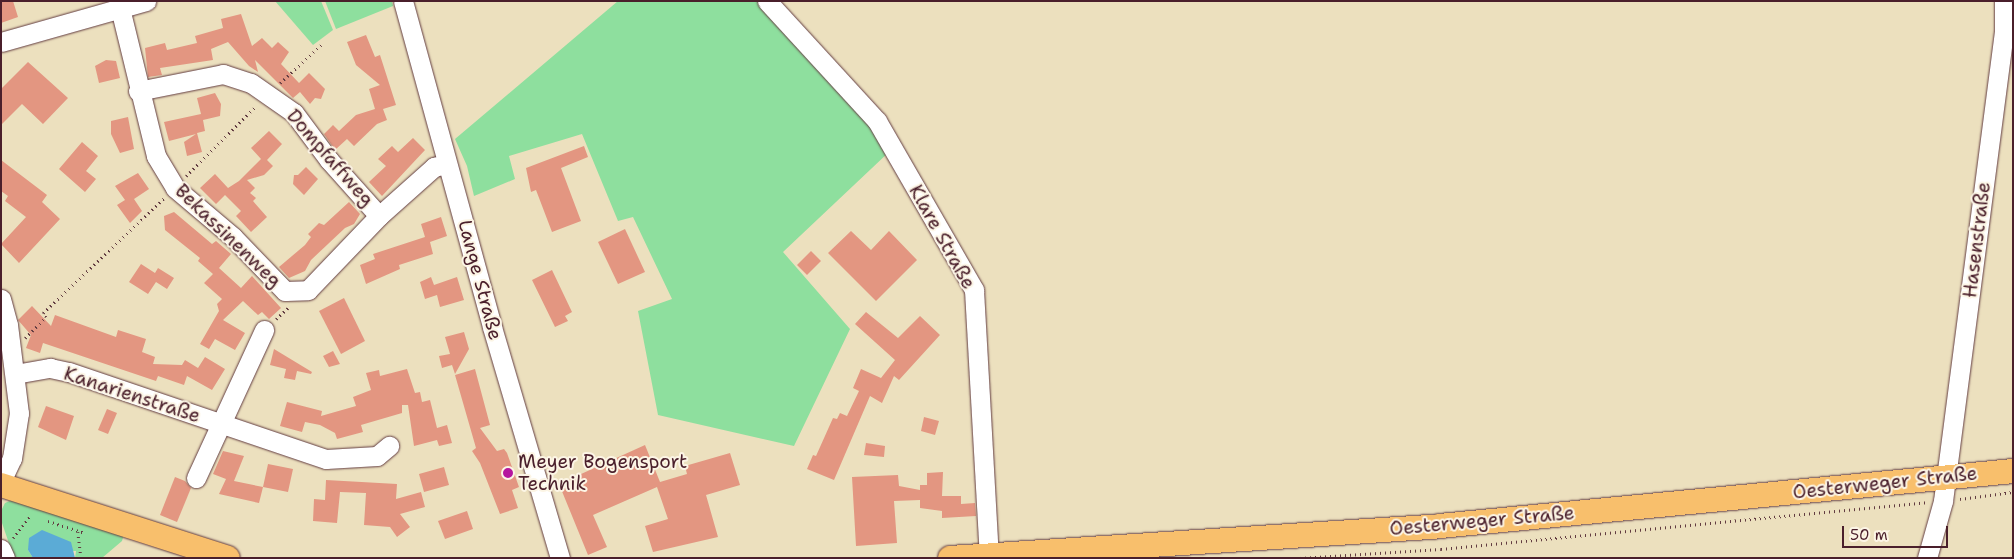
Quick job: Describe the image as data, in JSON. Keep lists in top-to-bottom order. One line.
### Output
{"streets":{"main road":["Oesterweger Straße"],"street":["Dompfaffweg","Bekassinenweg","Klare Straße","Hasenstraße","Lange Straße","Kanarienstraße"]},"crossings":[["Dompfaffweg","Bekassinenweg"],["Bekassinenweg","Lange Straße"],["Klare Straße","Oesterweger Straße"],["Hasenstraße","Oesterweger Straße"]],"places":["Meyer Bogensport Technik"],"scale_bar":"50 m"}
